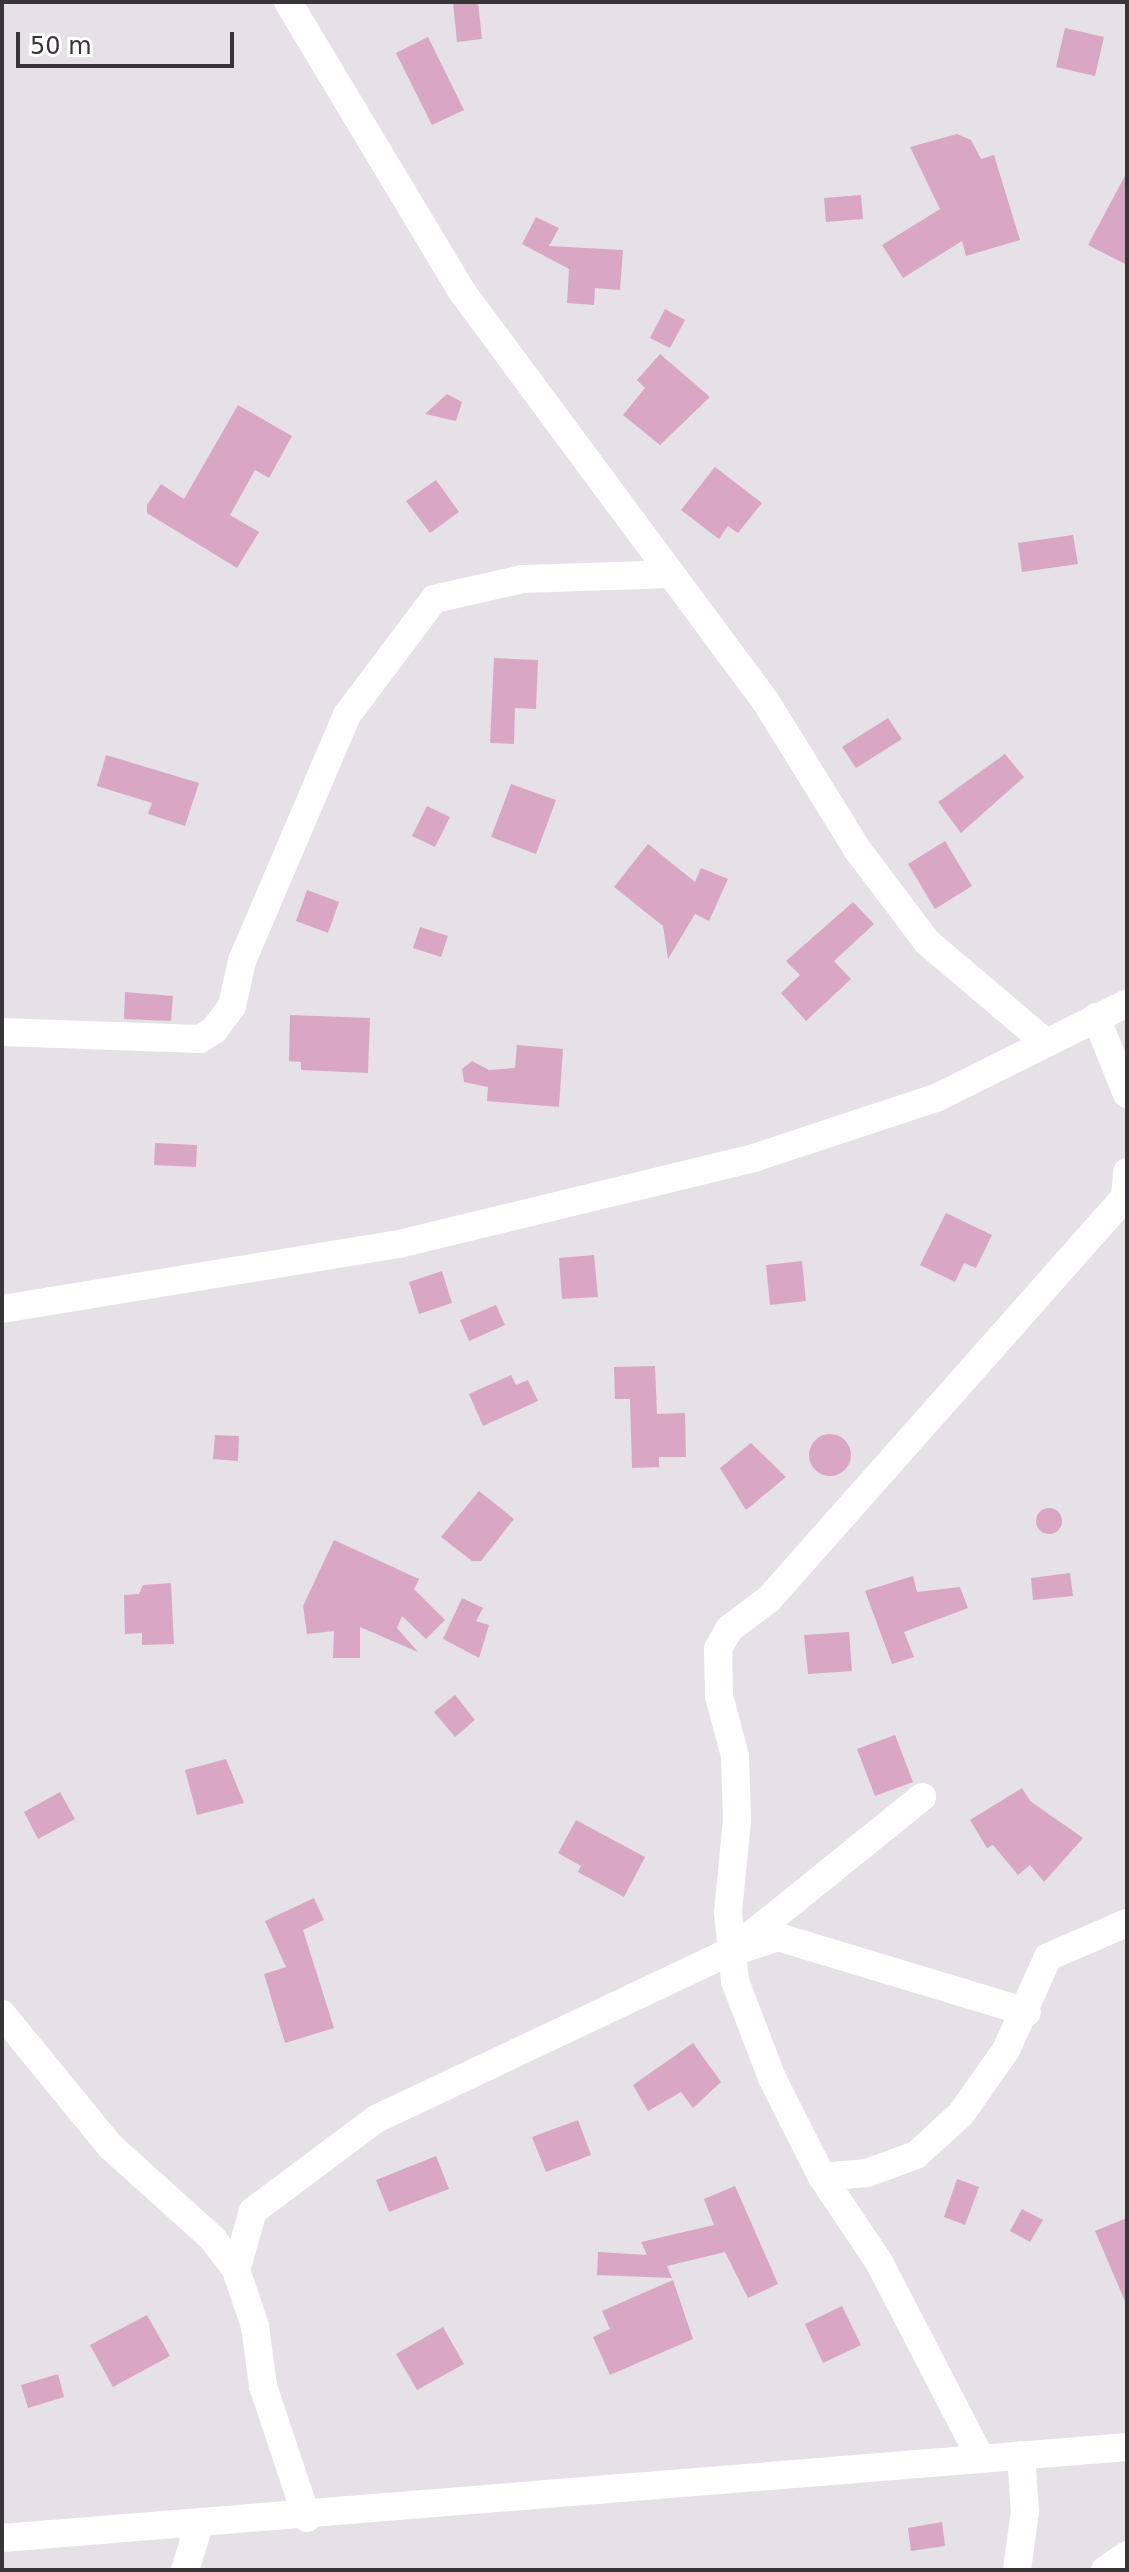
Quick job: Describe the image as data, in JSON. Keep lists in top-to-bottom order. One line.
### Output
{"scale_bar":"50 m"}
